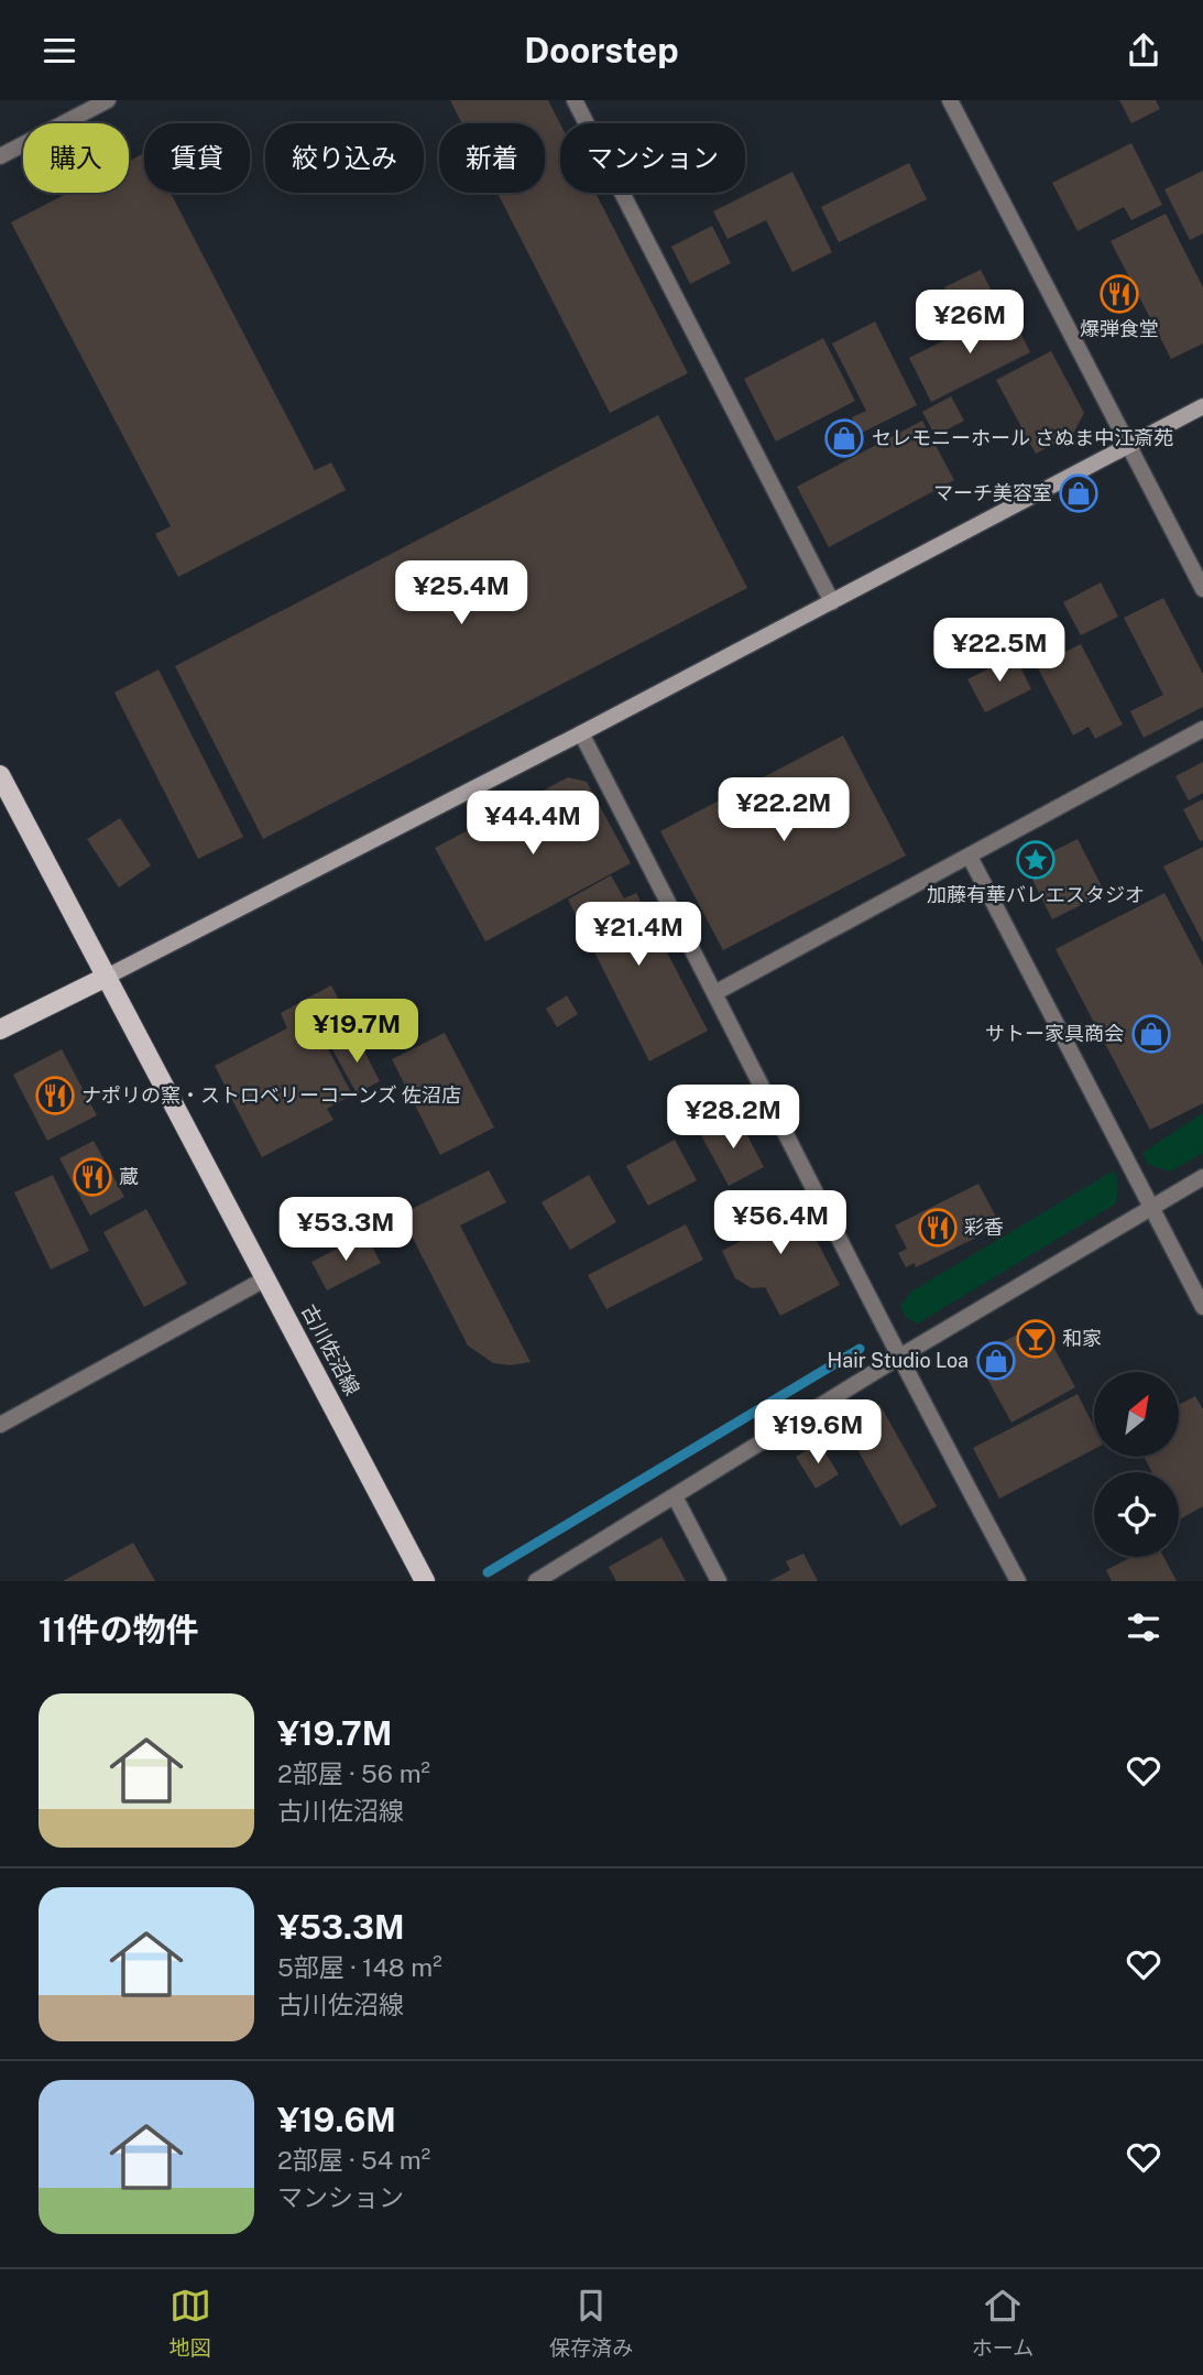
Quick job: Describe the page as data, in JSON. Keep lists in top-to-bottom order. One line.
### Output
{"streets":{"main road":["古川佐沼線"]},"places":{"restaurant":["爆弾食堂","ナポリの窯・ストロベリーコーンズ 佐沼店","蔵","彩香"],"shop":["セレモニーホール さぬま中江斎苑","マーチ美容室","サトー家具商会","Hair Studio Loa"],"place":["加藤有華バレエスタジオ"],"bar":["和家"]},"north":"top right","page":{"header":"Doorstep","chip":["購入","賃貸","絞り込み","新着","マンション"],"price":["¥26M","¥25.4M","¥22.5M","¥22.2M","¥44.4M","¥21.4M","¥19.7M","¥28.2M","¥56.4M","¥53.3M","¥19.6M"],"heading":"11件の物件","list":[{"name":"¥19.7M","note":"2部屋 · 56 m² · 古川佐沼線"},{"name":"¥53.3M","note":"5部屋 · 148 m² · 古川佐沼線"},{"name":"¥19.6M","note":"2部屋 · 54 m² · マンション"}],"tabs":["地図","保存済み","ホーム"]}}
